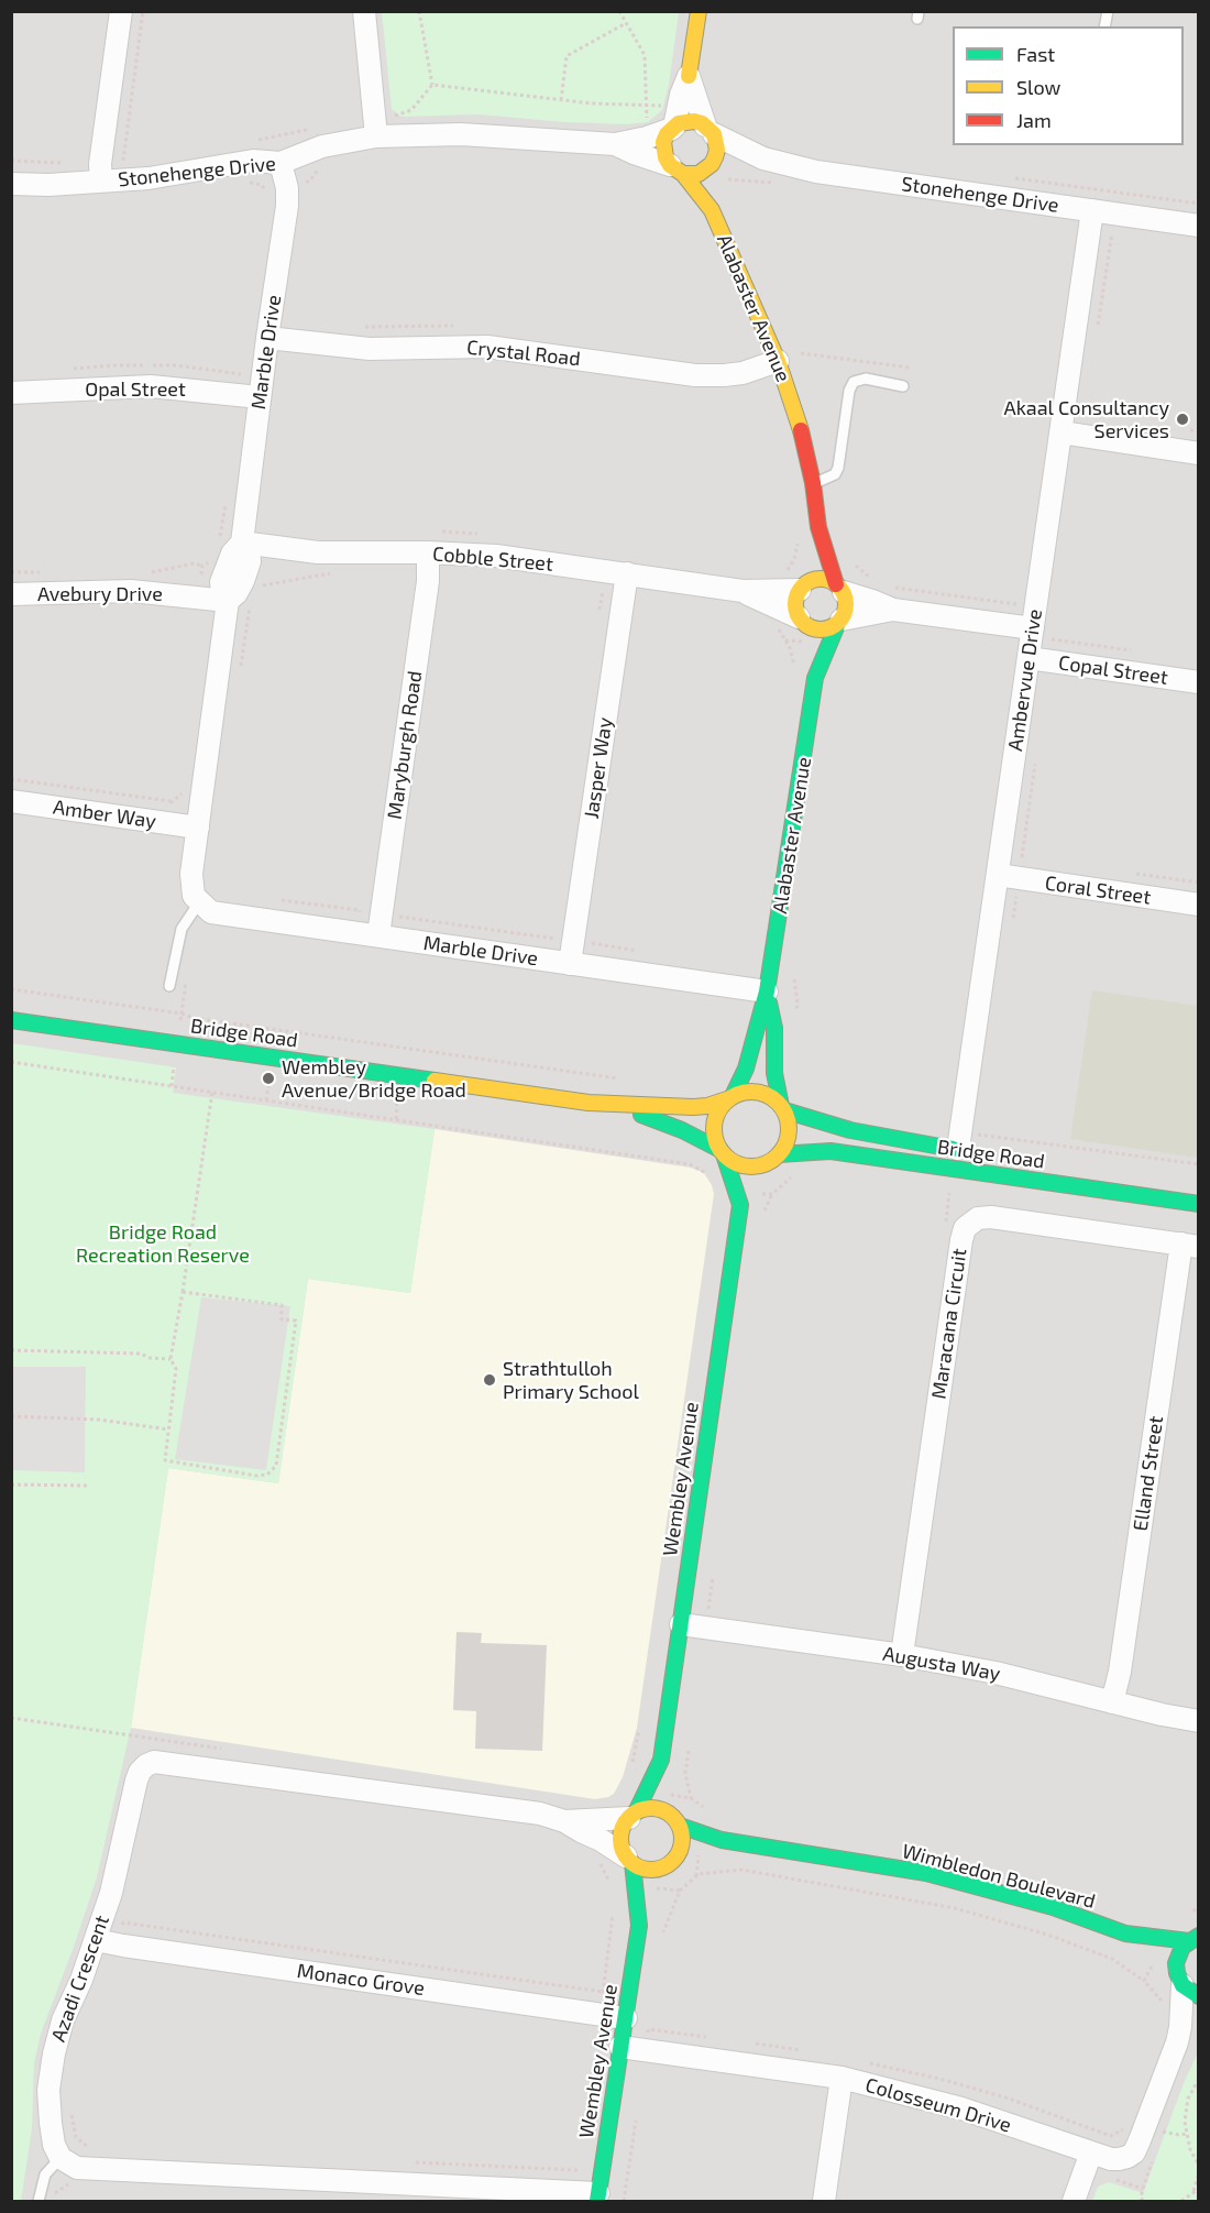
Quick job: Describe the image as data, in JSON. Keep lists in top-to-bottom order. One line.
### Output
{"streets":{"street":["Stonehenge Drive","Alabaster Avenue","Marble Drive","Crystal Road","Opal Street","Cobble Street","Avebury Drive","Copal Street","Ambervue Drive","Maryburgh Road","Jasper Way","Amber Way","Coral Street","Bridge Road","Maracana Circuit","Elland Street","Wembley Avenue","Augusta Way","Wimbledon Boulevard","Azadi Crescent","Monaco Grove","Colosseum Drive"]},"crossings":[["Stonehenge Drive","Alabaster Avenue"],["Stonehenge Drive","Marble Drive"],["Stonehenge Drive","Ambervue Drive"],["Alabaster Avenue","Marble Drive"],["Alabaster Avenue","Crystal Road"],["Alabaster Avenue","Cobble Street"],["Alabaster Avenue","Bridge Road"],["Alabaster Avenue","Wembley Avenue"],["Marble Drive","Crystal Road"],["Marble Drive","Opal Street"],["Marble Drive","Cobble Street"],["Marble Drive","Avebury Drive"],["Marble Drive","Maryburgh Road"],["Marble Drive","Jasper Way"],["Marble Drive","Amber Way"],["Cobble Street","Maryburgh Road"],["Cobble Street","Jasper Way"],["Copal Street","Ambervue Drive"],["Ambervue Drive","Coral Street"],["Ambervue Drive","Bridge Road"],["Bridge Road","Wembley Avenue"],["Maracana Circuit","Elland Street"],["Maracana Circuit","Augusta Way"],["Elland Street","Augusta Way"],["Wembley Avenue","Augusta Way"],["Wembley Avenue","Wimbledon Boulevard"],["Wembley Avenue","Azadi Crescent"],["Wembley Avenue","Monaco Grove"],["Wembley Avenue","Colosseum Drive"],["Wimbledon Boulevard","Azadi Crescent"],["Azadi Crescent","Monaco Grove"]],"parks":["Bridge Road Recreation Reserve"],"places":["Akaal Consultancy Services","Wembley Avenue/Bridge Road","Strathtulloh Primary School"],"legend":["Fast","Slow","Jam"]}
